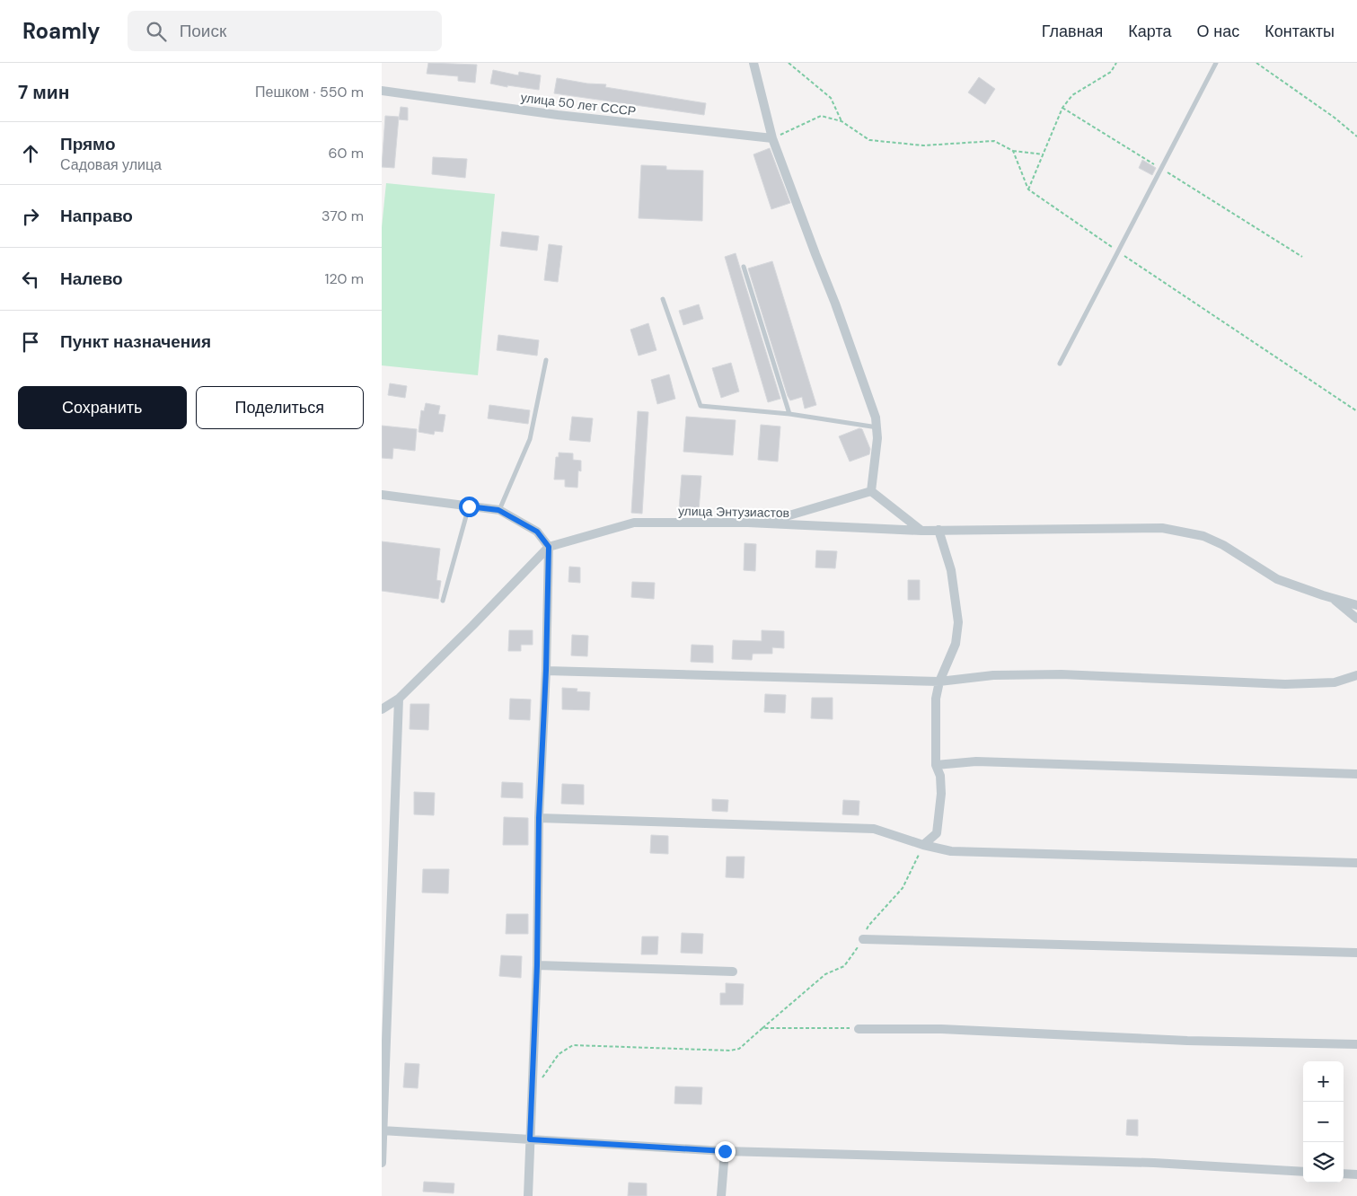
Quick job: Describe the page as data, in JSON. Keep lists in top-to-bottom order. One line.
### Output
{"streets":{"street":["улица 50 лет СССР","улица Энтузиастов"]},"page":{"header":"Roamly","search":"Поиск","nav":["Главная","Карта","О нас","Контакты"],"heading":["7 мин","Пешком · 550 m"],"list":[["Прямо","Садовая улица","60 m"],["Направо","370 m"],["Налево","120 m"],"Пункт назначения"],"buttons":["Сохранить","Поделиться"],"map_buttons":["+","−"]}}
